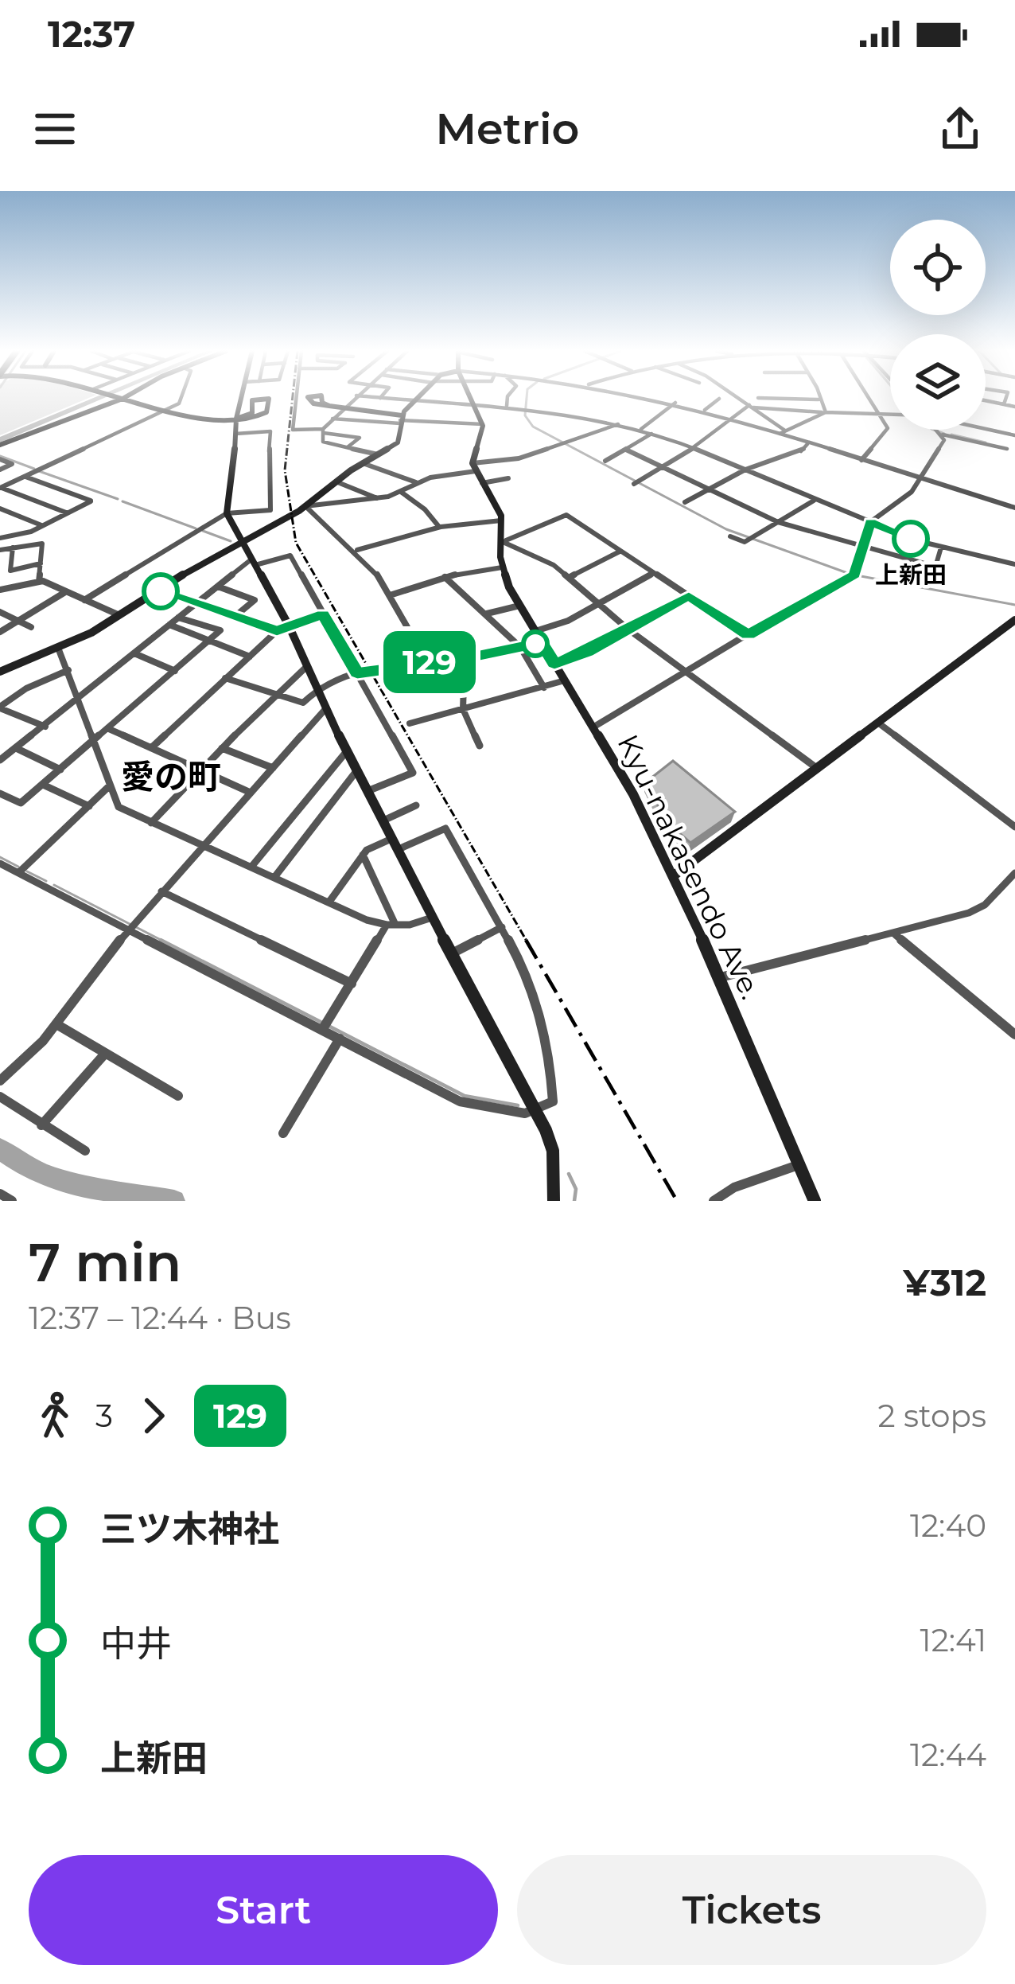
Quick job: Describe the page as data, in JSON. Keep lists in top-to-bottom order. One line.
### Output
{"streets":{"street":["Kyu-nakasendo Ave."]},"districts":["愛の町"],"places":["上新田"],"lines":["bus line 129"],"page":{"status":"12:37","header":"Metrio","on_map":"129","heading":["7 min","12:37 – 12:44 · Bus","¥312"],"legs":["3","129","2 stops"],"list":[{"name":"三ツ木神社","value":"12:40"},{"name":"中井","value":"12:41"},{"name":"上新田","value":"12:44"}],"buttons":["Start","Tickets"]}}
